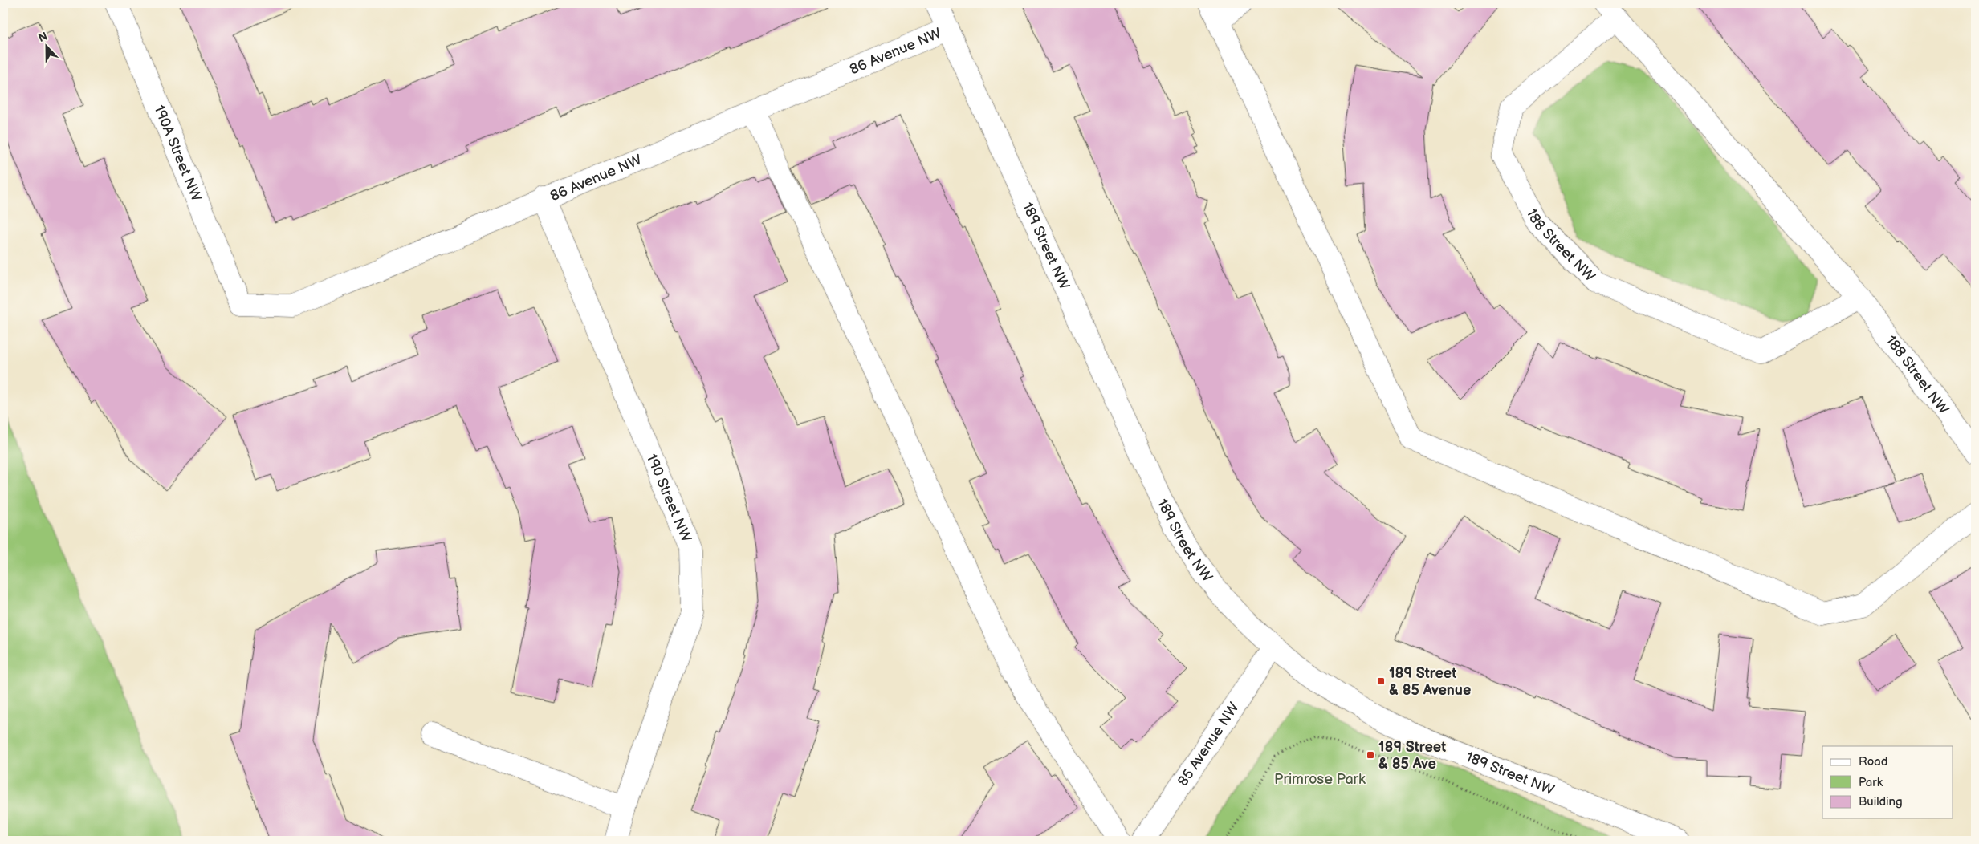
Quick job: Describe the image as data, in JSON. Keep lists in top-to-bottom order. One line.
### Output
{"streets":{"street":["86 Avenue NW","190A Street NW","188 Street NW","189 Street NW","190 Street NW","85 Avenue NW"]},"crossings":[["86 Avenue NW","190A Street NW"],["86 Avenue NW","189 Street NW"],["86 Avenue NW","190 Street NW"],["189 Street NW","85 Avenue NW"]],"parks":["Primrose Park"],"places":{"transit":["189 Street & 85 Avenue","189 Street & 85 Ave"]},"legend":["Road","Park","Building"],"north":"top"}
